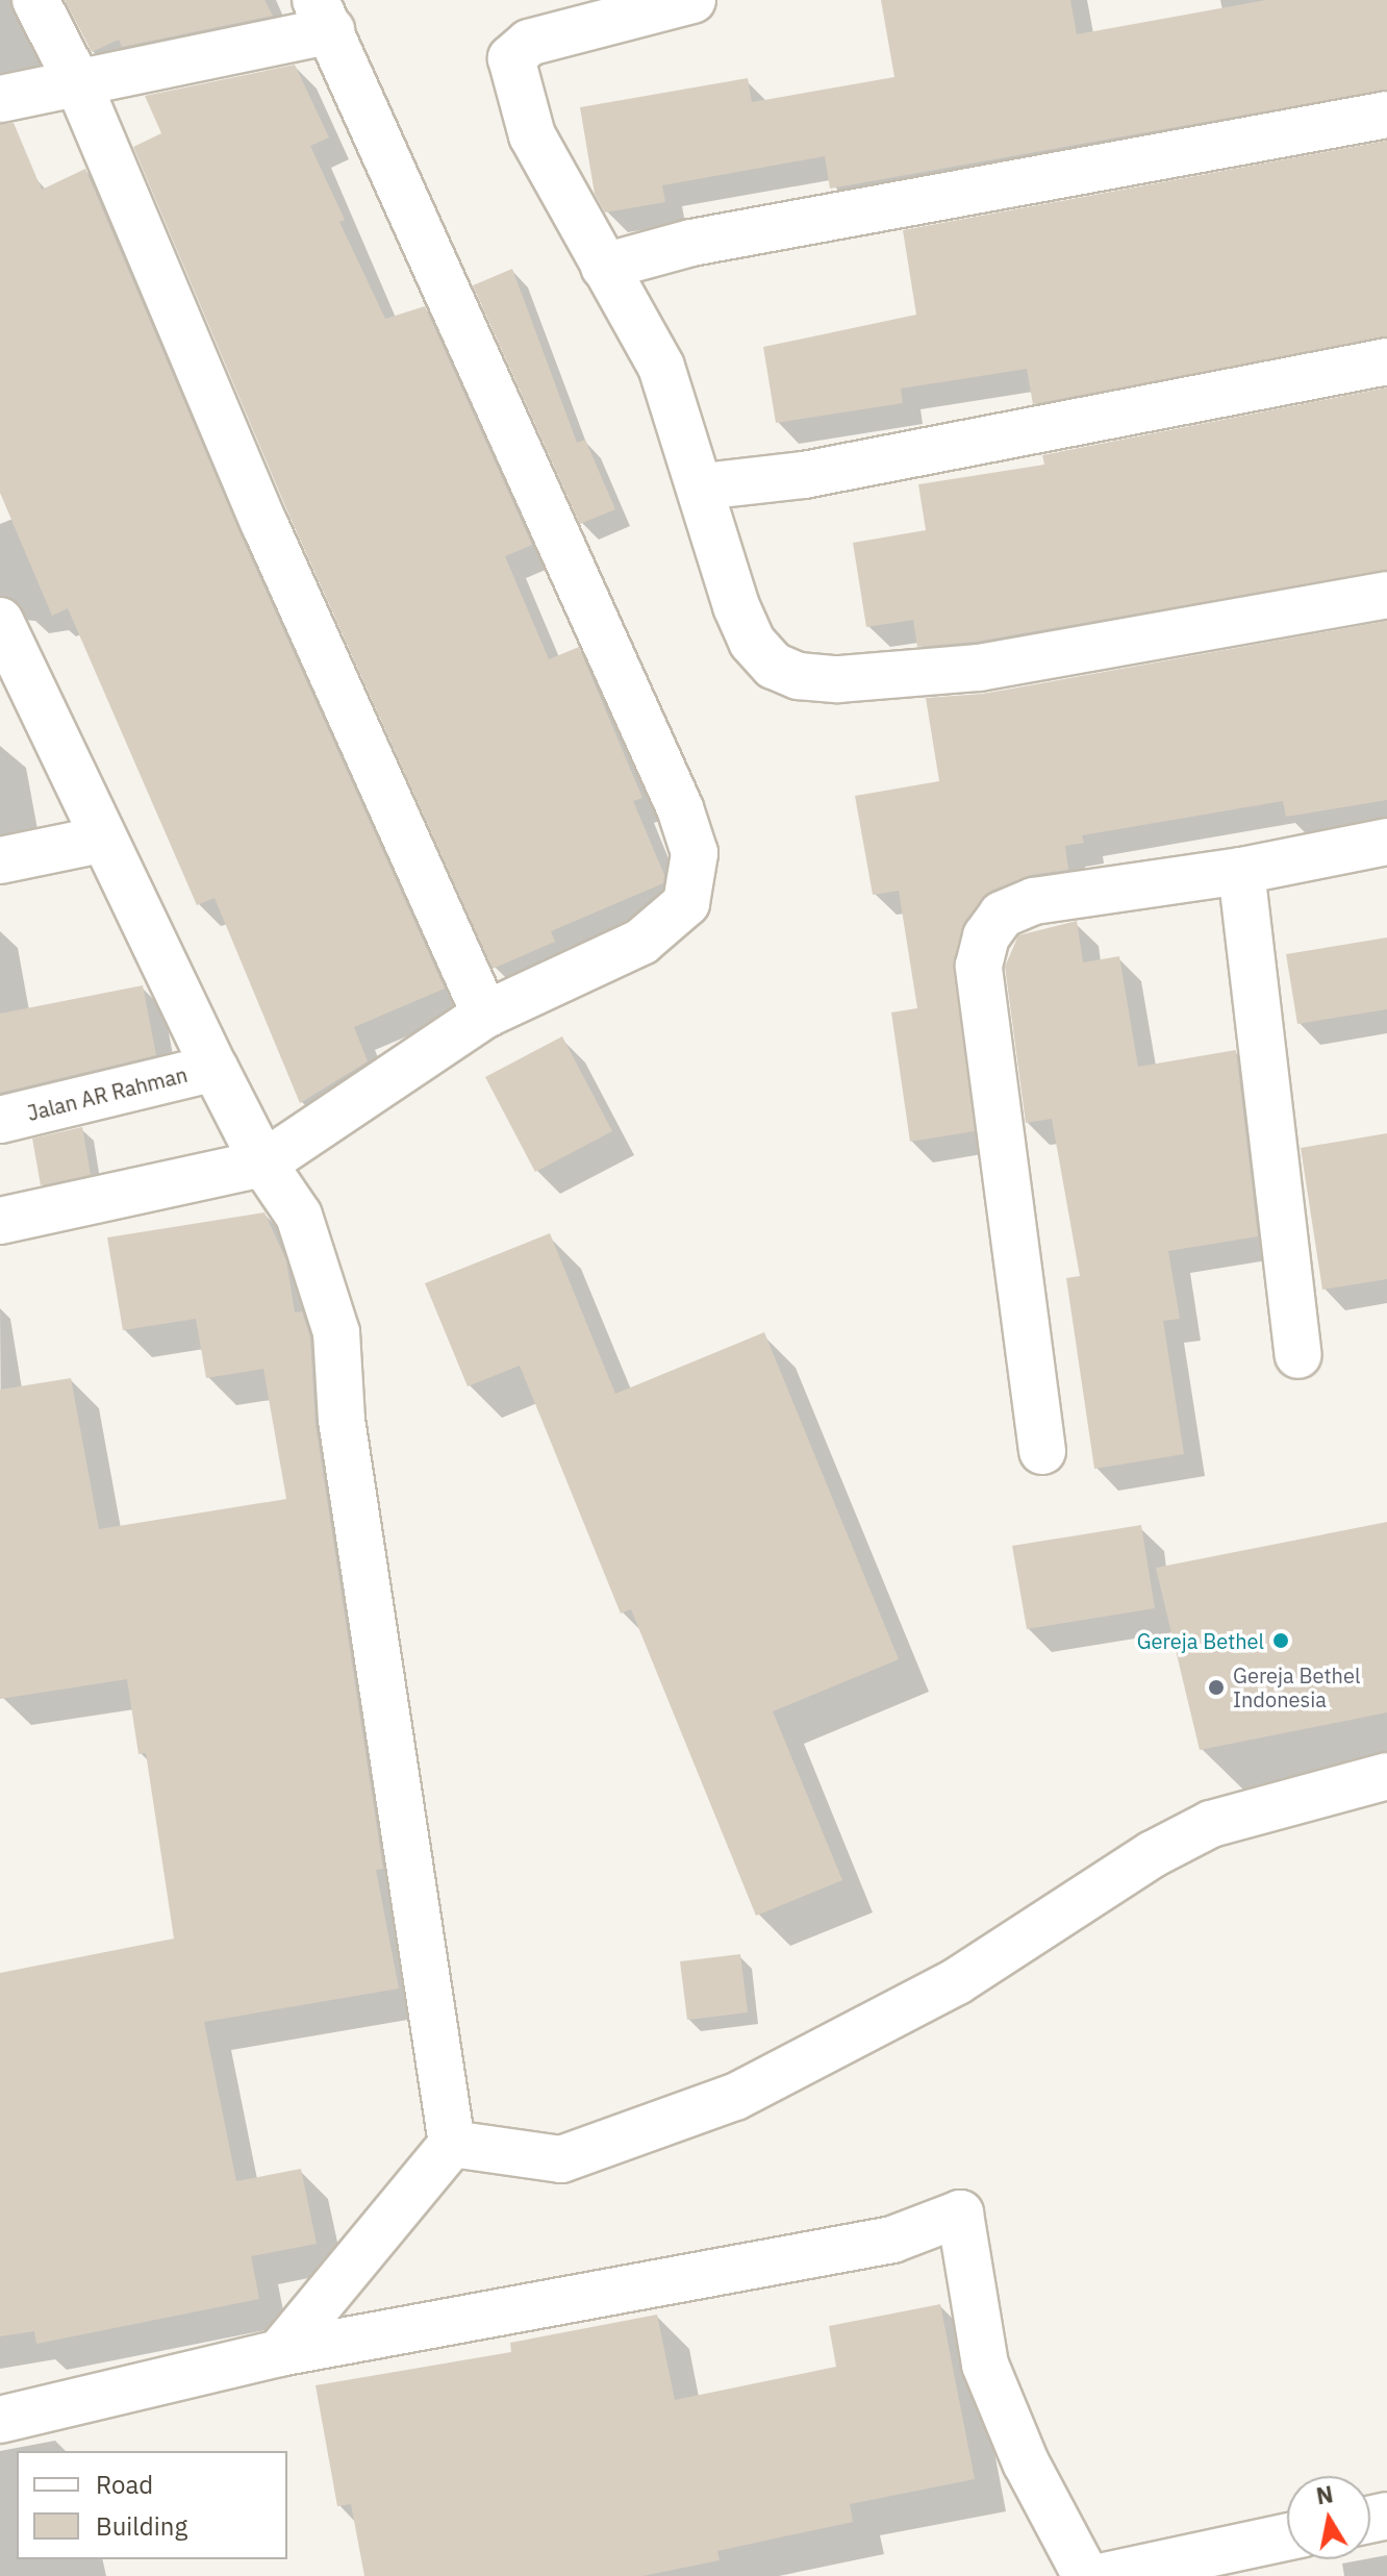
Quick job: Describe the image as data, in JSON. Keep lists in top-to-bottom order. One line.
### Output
{"streets":{"street":["Jalan AR Rahman"]},"places":["Gereja Bethel","Gereja Bethel Indonesia"],"legend":["Road","Building"],"north":"top"}
